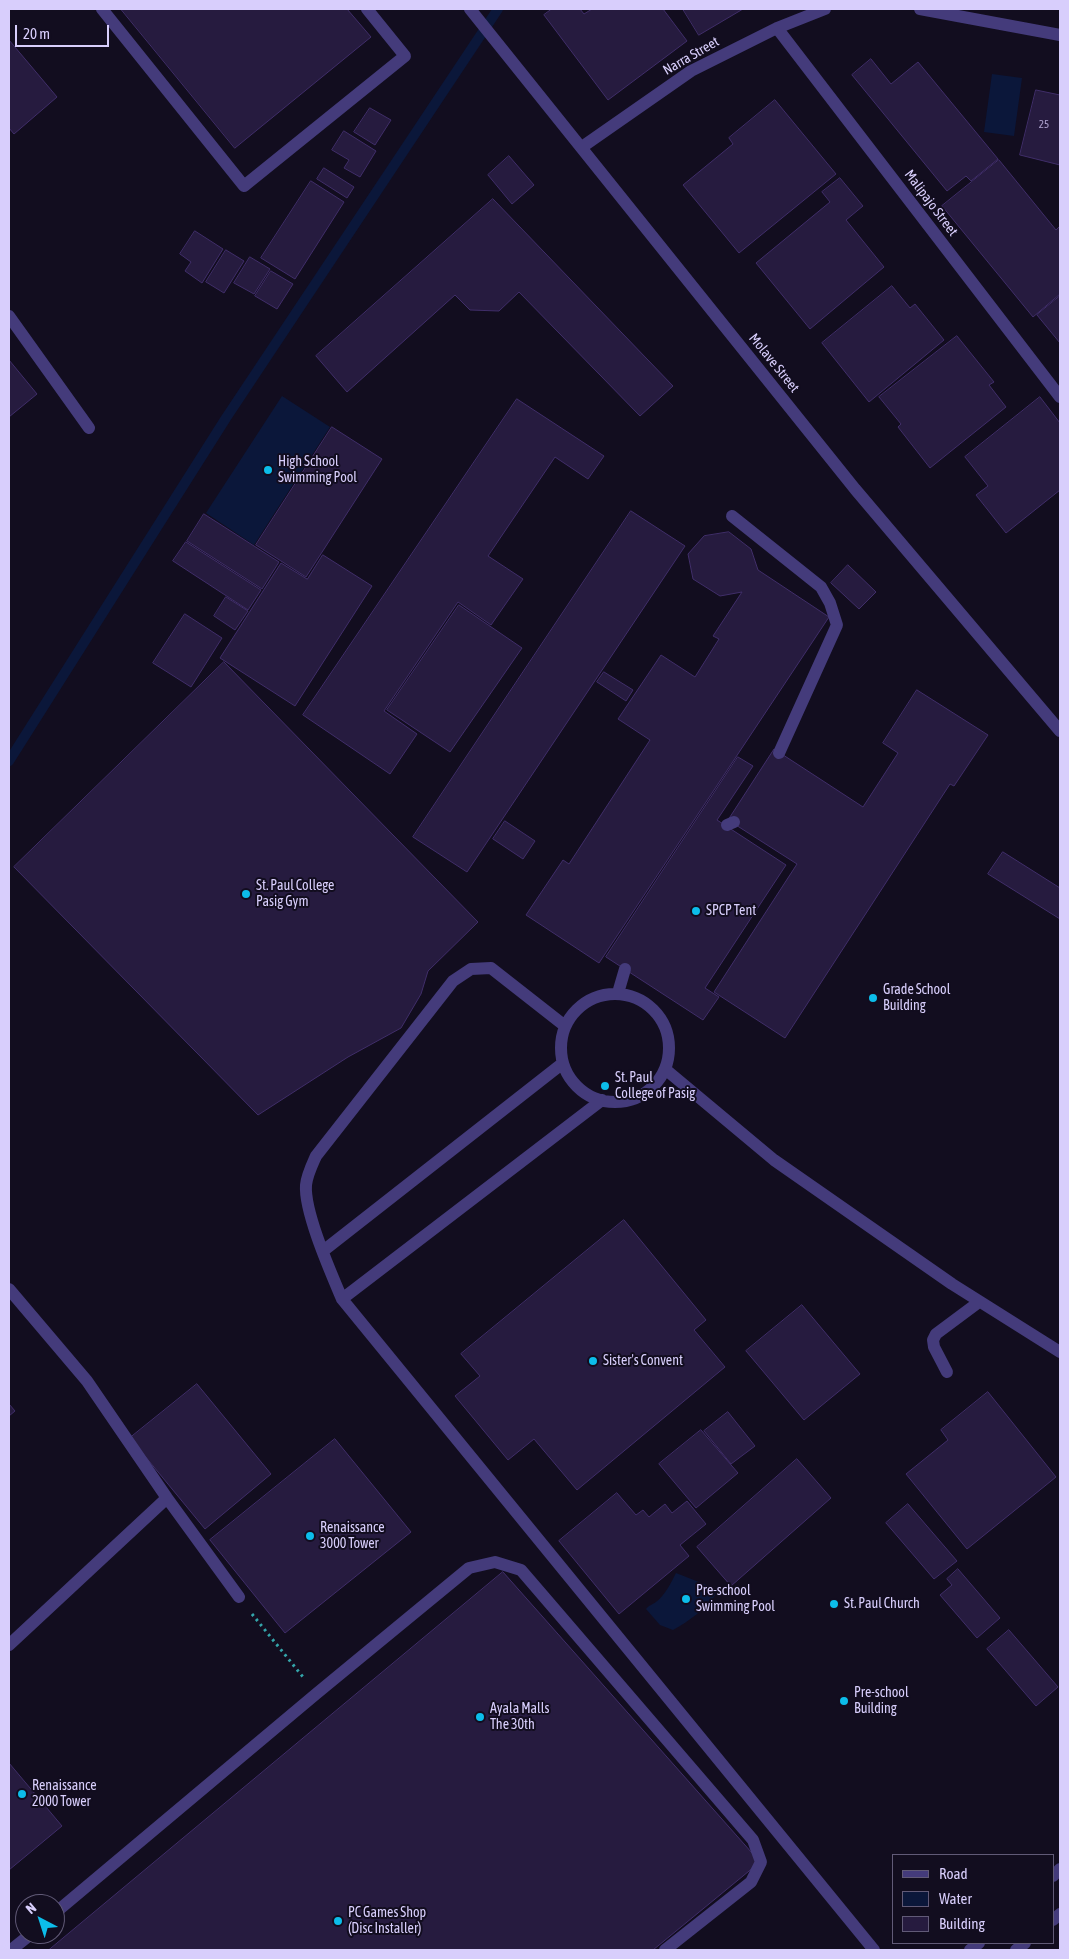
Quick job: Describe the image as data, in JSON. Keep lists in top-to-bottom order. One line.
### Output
{"streets":{"street":["Narra Street","Malipajo Street","Molave Street"]},"crossings":[["Narra Street","Malipajo Street"],["Narra Street","Molave Street"]],"places":["High School Swimming Pool","St. Paul College Pasig Gym","SPCP Tent","Grade School Building","St. Paul College of Pasig","Sister's Convent","Renaissance 3000 Tower","Pre-school Swimming Pool","St. Paul Church","Pre-school Building","Ayala Malls The 30th","Renaissance 2000 Tower","PC Games Shop (Disc Installer)"],"house_numbers":["25"],"legend":["Road","Water","Building"],"scale_bar":"20 m","north":"top left"}
